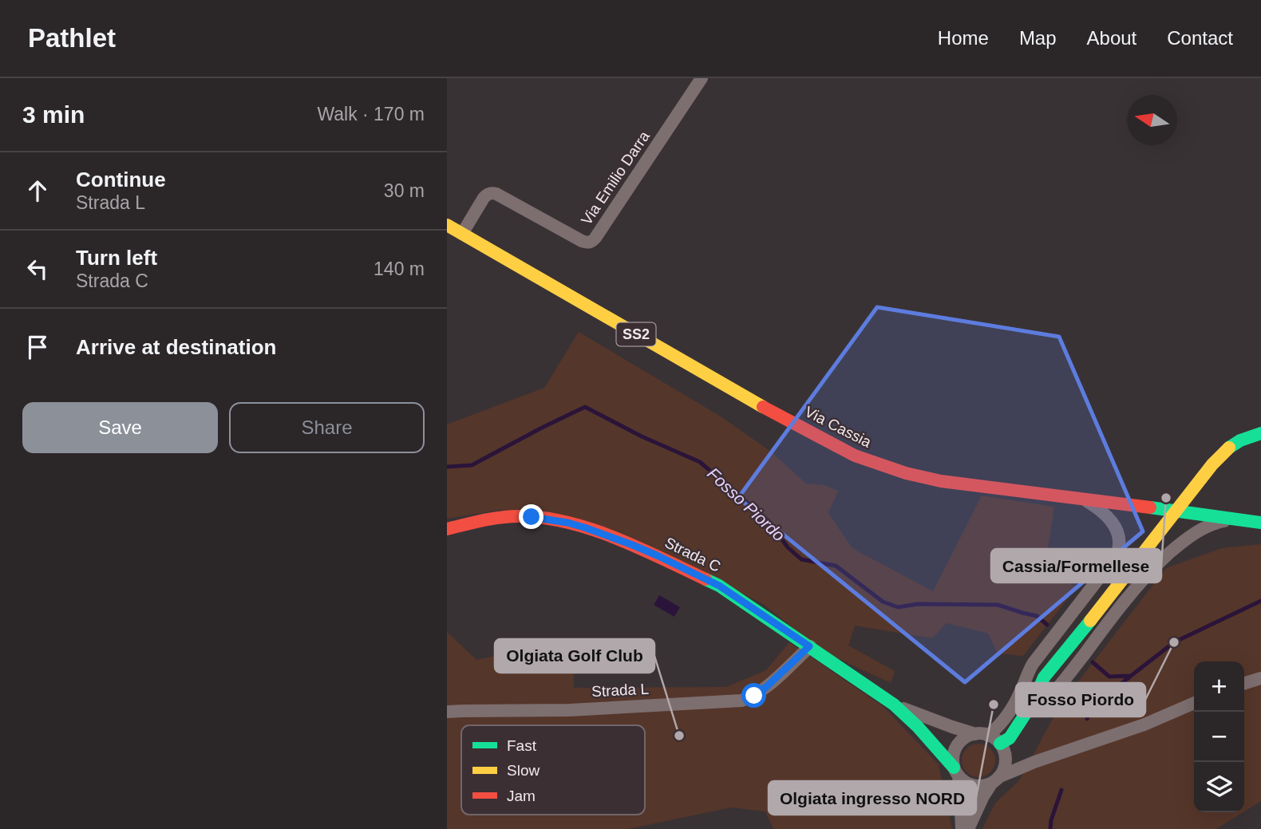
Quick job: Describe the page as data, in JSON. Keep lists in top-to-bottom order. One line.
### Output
{"streets":{"street":["Via Emilio Darra","SS2","Via Cassia","Strada C","Strada L"]},"crossings":[["Via Emilio Darra","Via Cassia"],["Strada C","Strada L"]],"water":["Fosso Piordo"],"places":["Cassia/Formellese","Fosso Piordo","Olgiata ingresso NORD","Olgiata Golf Club"],"legend":["Fast","Slow","Jam"],"north":"left","page":{"header":"Pathlet","nav":["Home","Map","About","Contact"],"heading":["3 min","Walk · 170 m"],"list":[["Continue","Strada L","30 m"],["Turn left","Strada C","140 m"],"Arrive at destination"],"buttons":["Save","Share"],"map_buttons":["+","−"]}}
